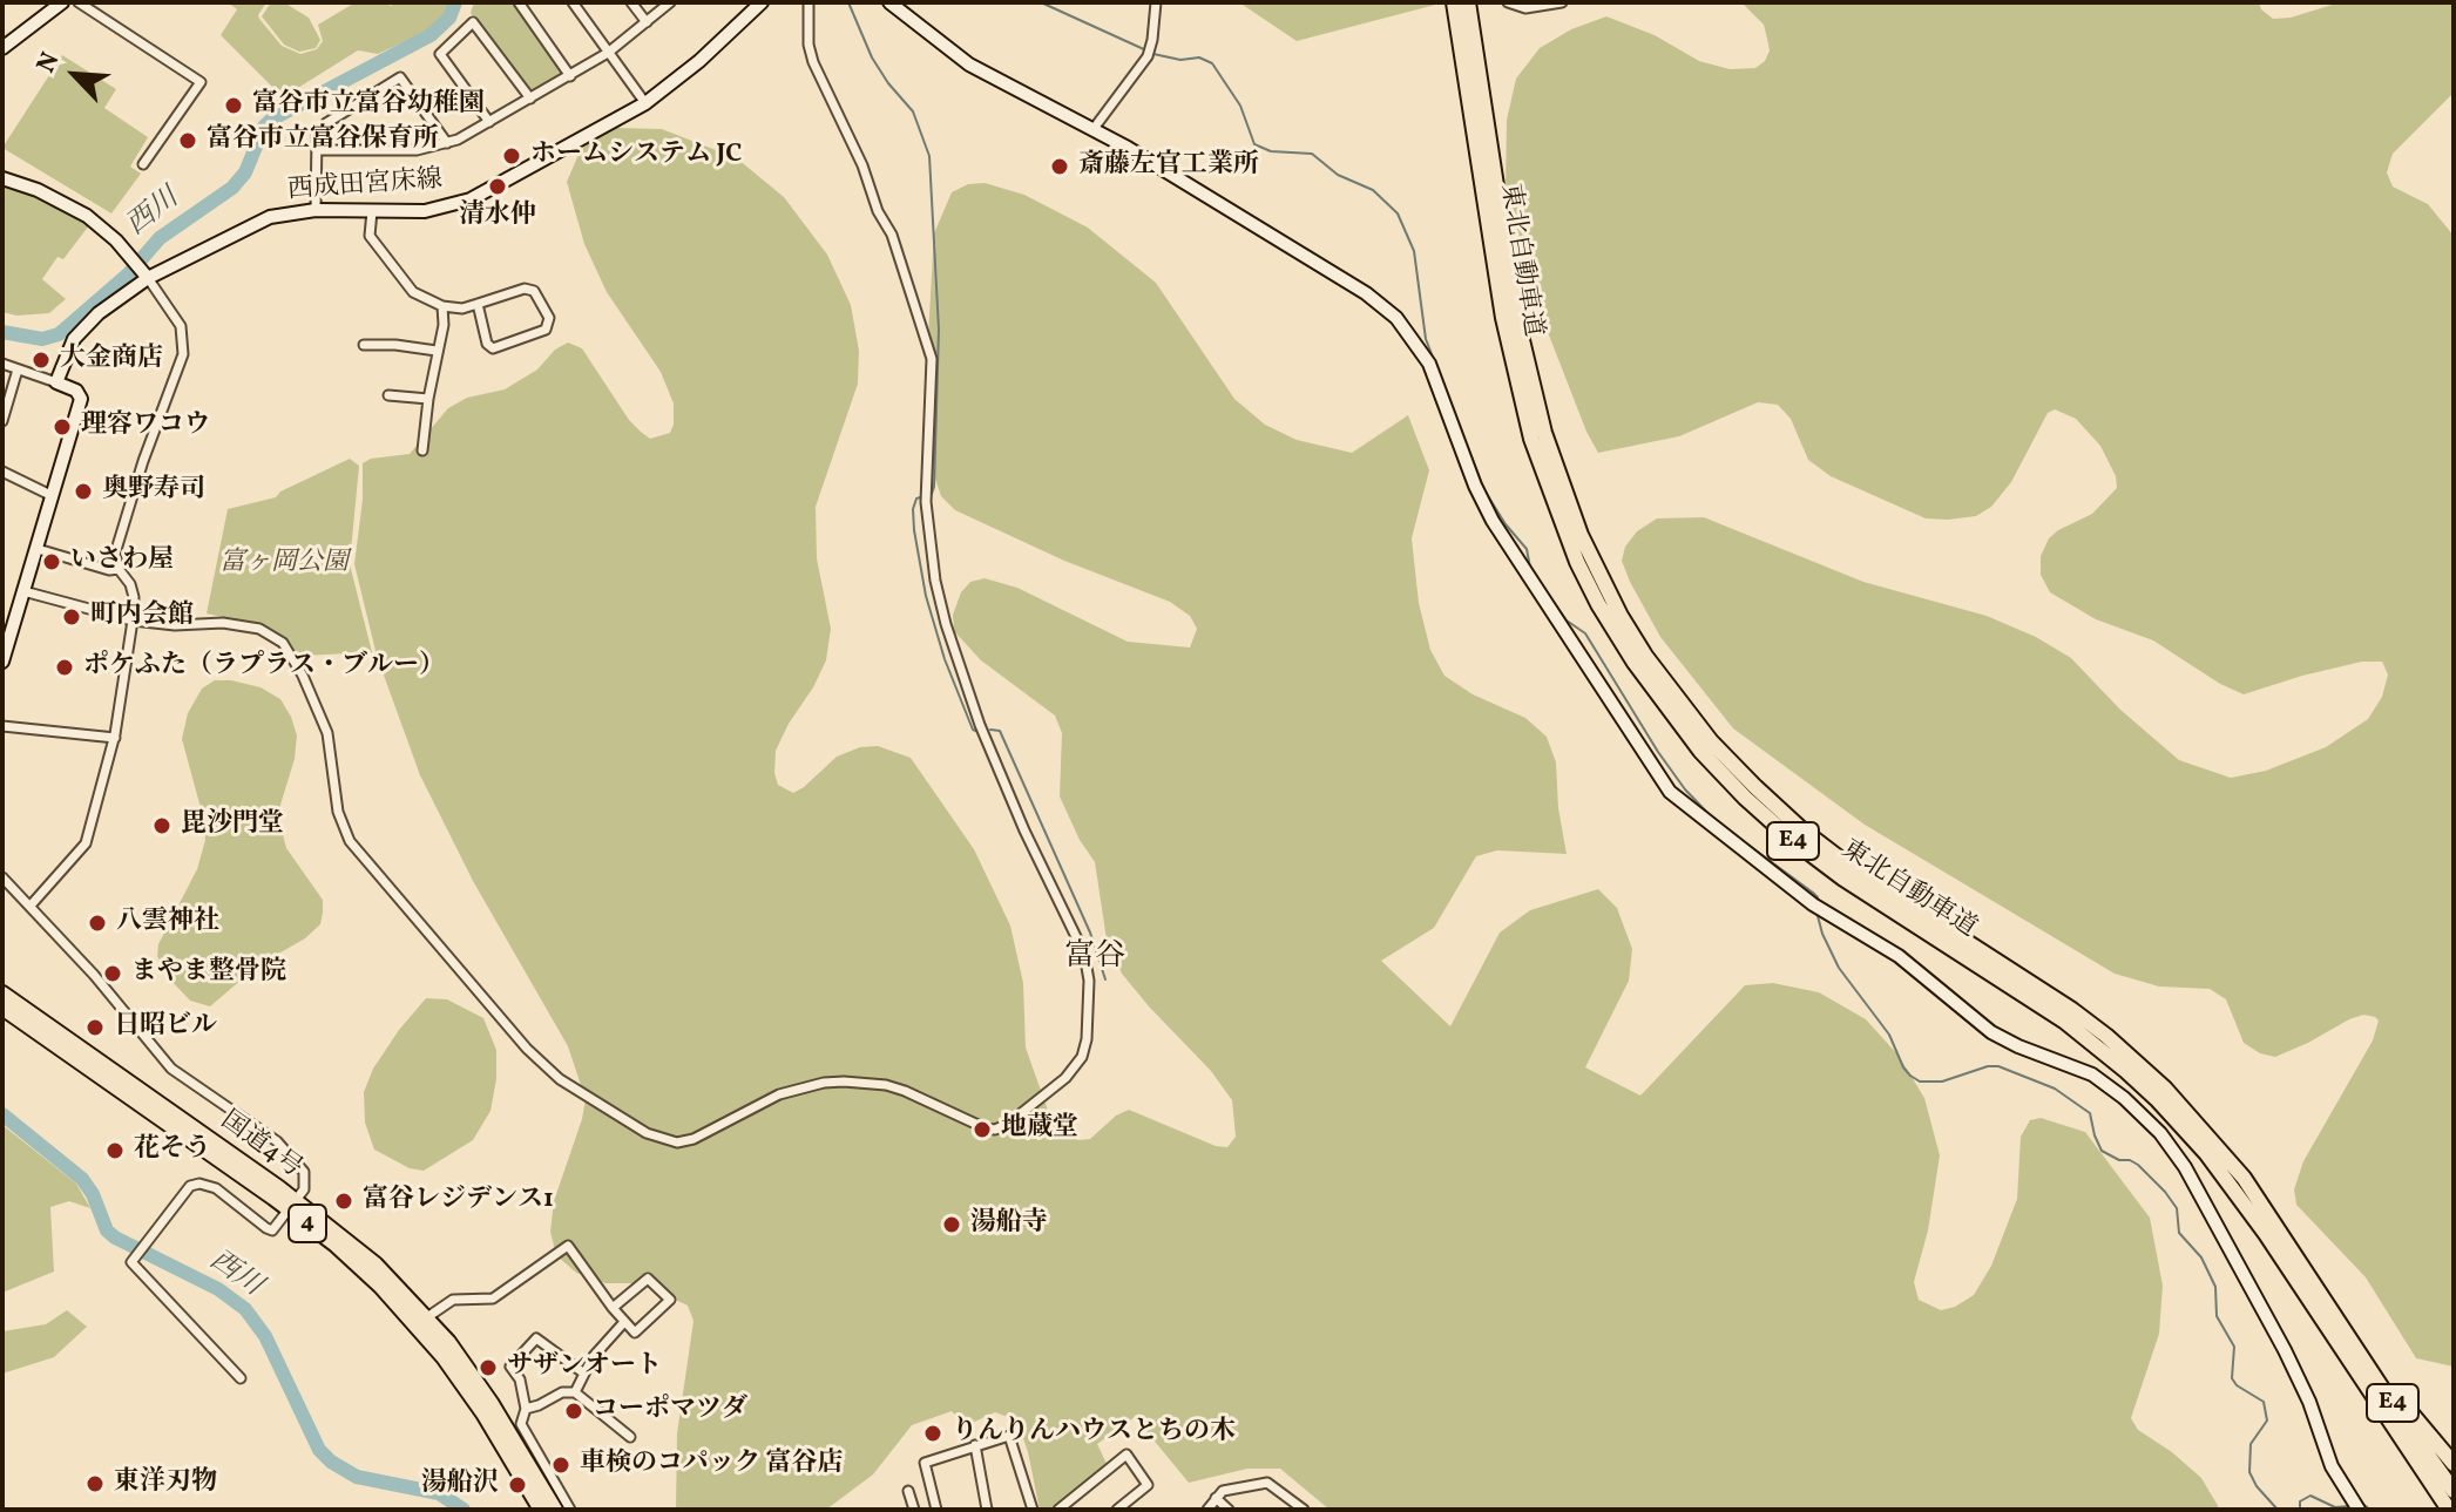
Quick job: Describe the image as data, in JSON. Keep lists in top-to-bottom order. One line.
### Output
{"streets":{"highway":["東北自動車道","E4","国道4号","4"],"street":["西成田宮床線"]},"districts":["富谷"],"water":["西川"],"parks":["富ヶ岡公園"],"places":["富谷市立富谷幼稚園","富谷市立富谷保育所","ホームシステム JC","斎藤左官工業所","清水仲","大金商店","理容ワコウ","奥野寿司","いさわ屋","町内会館","ポケふた（ラプラス・ブルー）","毘沙門堂","八雲神社","まやま整骨院","日昭ビル","地蔵堂","花そう","富谷レジデンス1","湯船寺","サザンオート","コーポマツダ","りんりんハウスとちの木","車検のコパック 富谷店","東洋刃物","湯船沢"],"north":"top left"}
